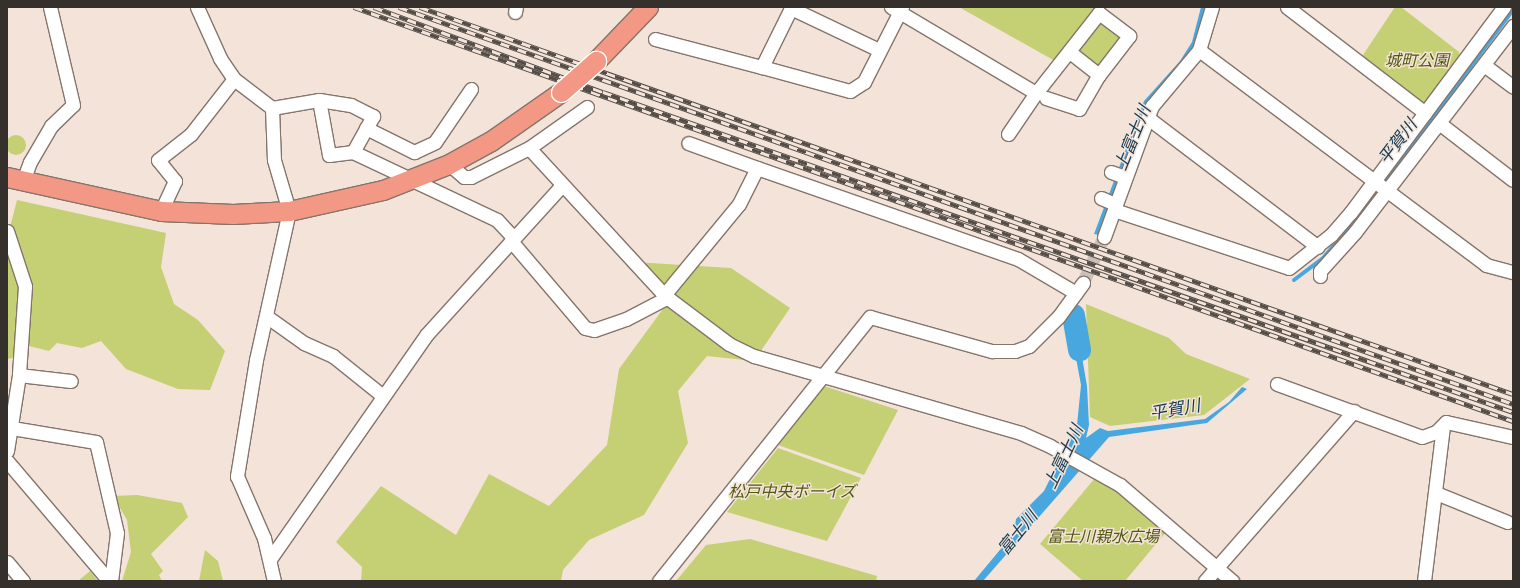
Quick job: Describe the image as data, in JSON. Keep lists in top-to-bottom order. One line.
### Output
{"water":["上富士川","平賀川","富士川"],"parks":["城町公園","松戸中央ボーイズ","富士川親水広場"]}
